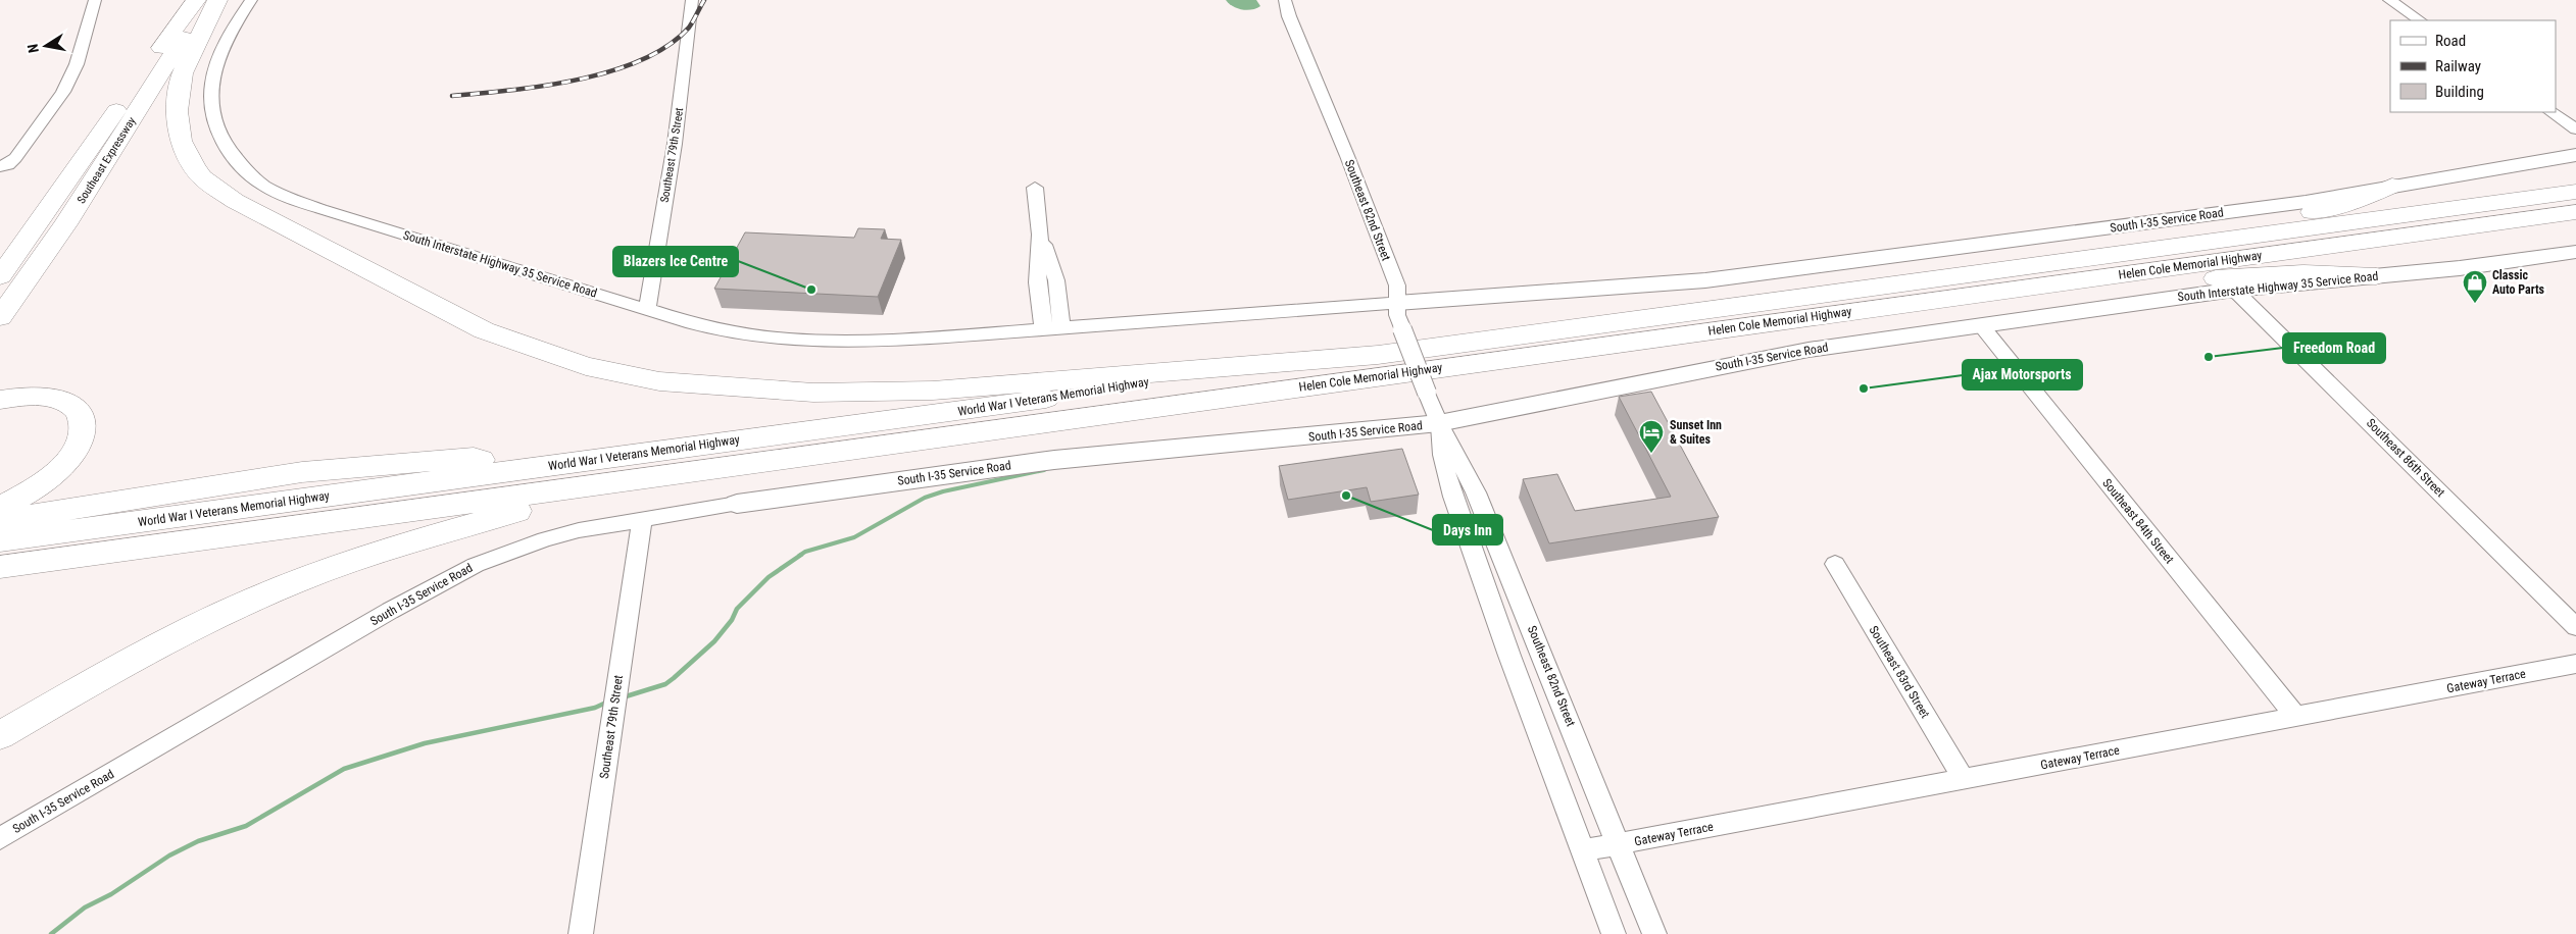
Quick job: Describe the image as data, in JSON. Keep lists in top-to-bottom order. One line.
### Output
{"streets":{"highway":["Southeast Expressway","Helen Cole Memorial Highway","World War I Veterans Memorial Highway"],"main road":["South I-35 Service Road","South Interstate Highway 35 Service Road"],"street":["Southeast 79th Street","Southeast 82nd Street","Southeast 86th Street","Southeast 84th Street","Southeast 83rd Street","Gateway Terrace"]},"crossings":[["Southeast 79th Street","South I-35 Service Road"],["Southeast 79th Street","South Interstate Highway 35 Service Road"],["Southeast 82nd Street","South I-35 Service Road"],["Southeast 82nd Street","Gateway Terrace"],["South I-35 Service Road","South Interstate Highway 35 Service Road"],["South I-35 Service Road","Southeast 84th Street"],["South Interstate Highway 35 Service Road","Southeast 86th Street"],["South Interstate Highway 35 Service Road","Southeast 84th Street"],["Helen Cole Memorial Highway","World War I Veterans Memorial Highway"],["Southeast 84th Street","Gateway Terrace"],["Southeast 83rd Street","Gateway Terrace"]],"places":{"other":["Blazers Ice Centre","Freedom Road","Ajax Motorsports","Days Inn"],"shop":["Classic Auto Parts"],"hotel":["Sunset Inn & Suites"]},"legend":["Road","Railway","Building"],"north":"left"}
